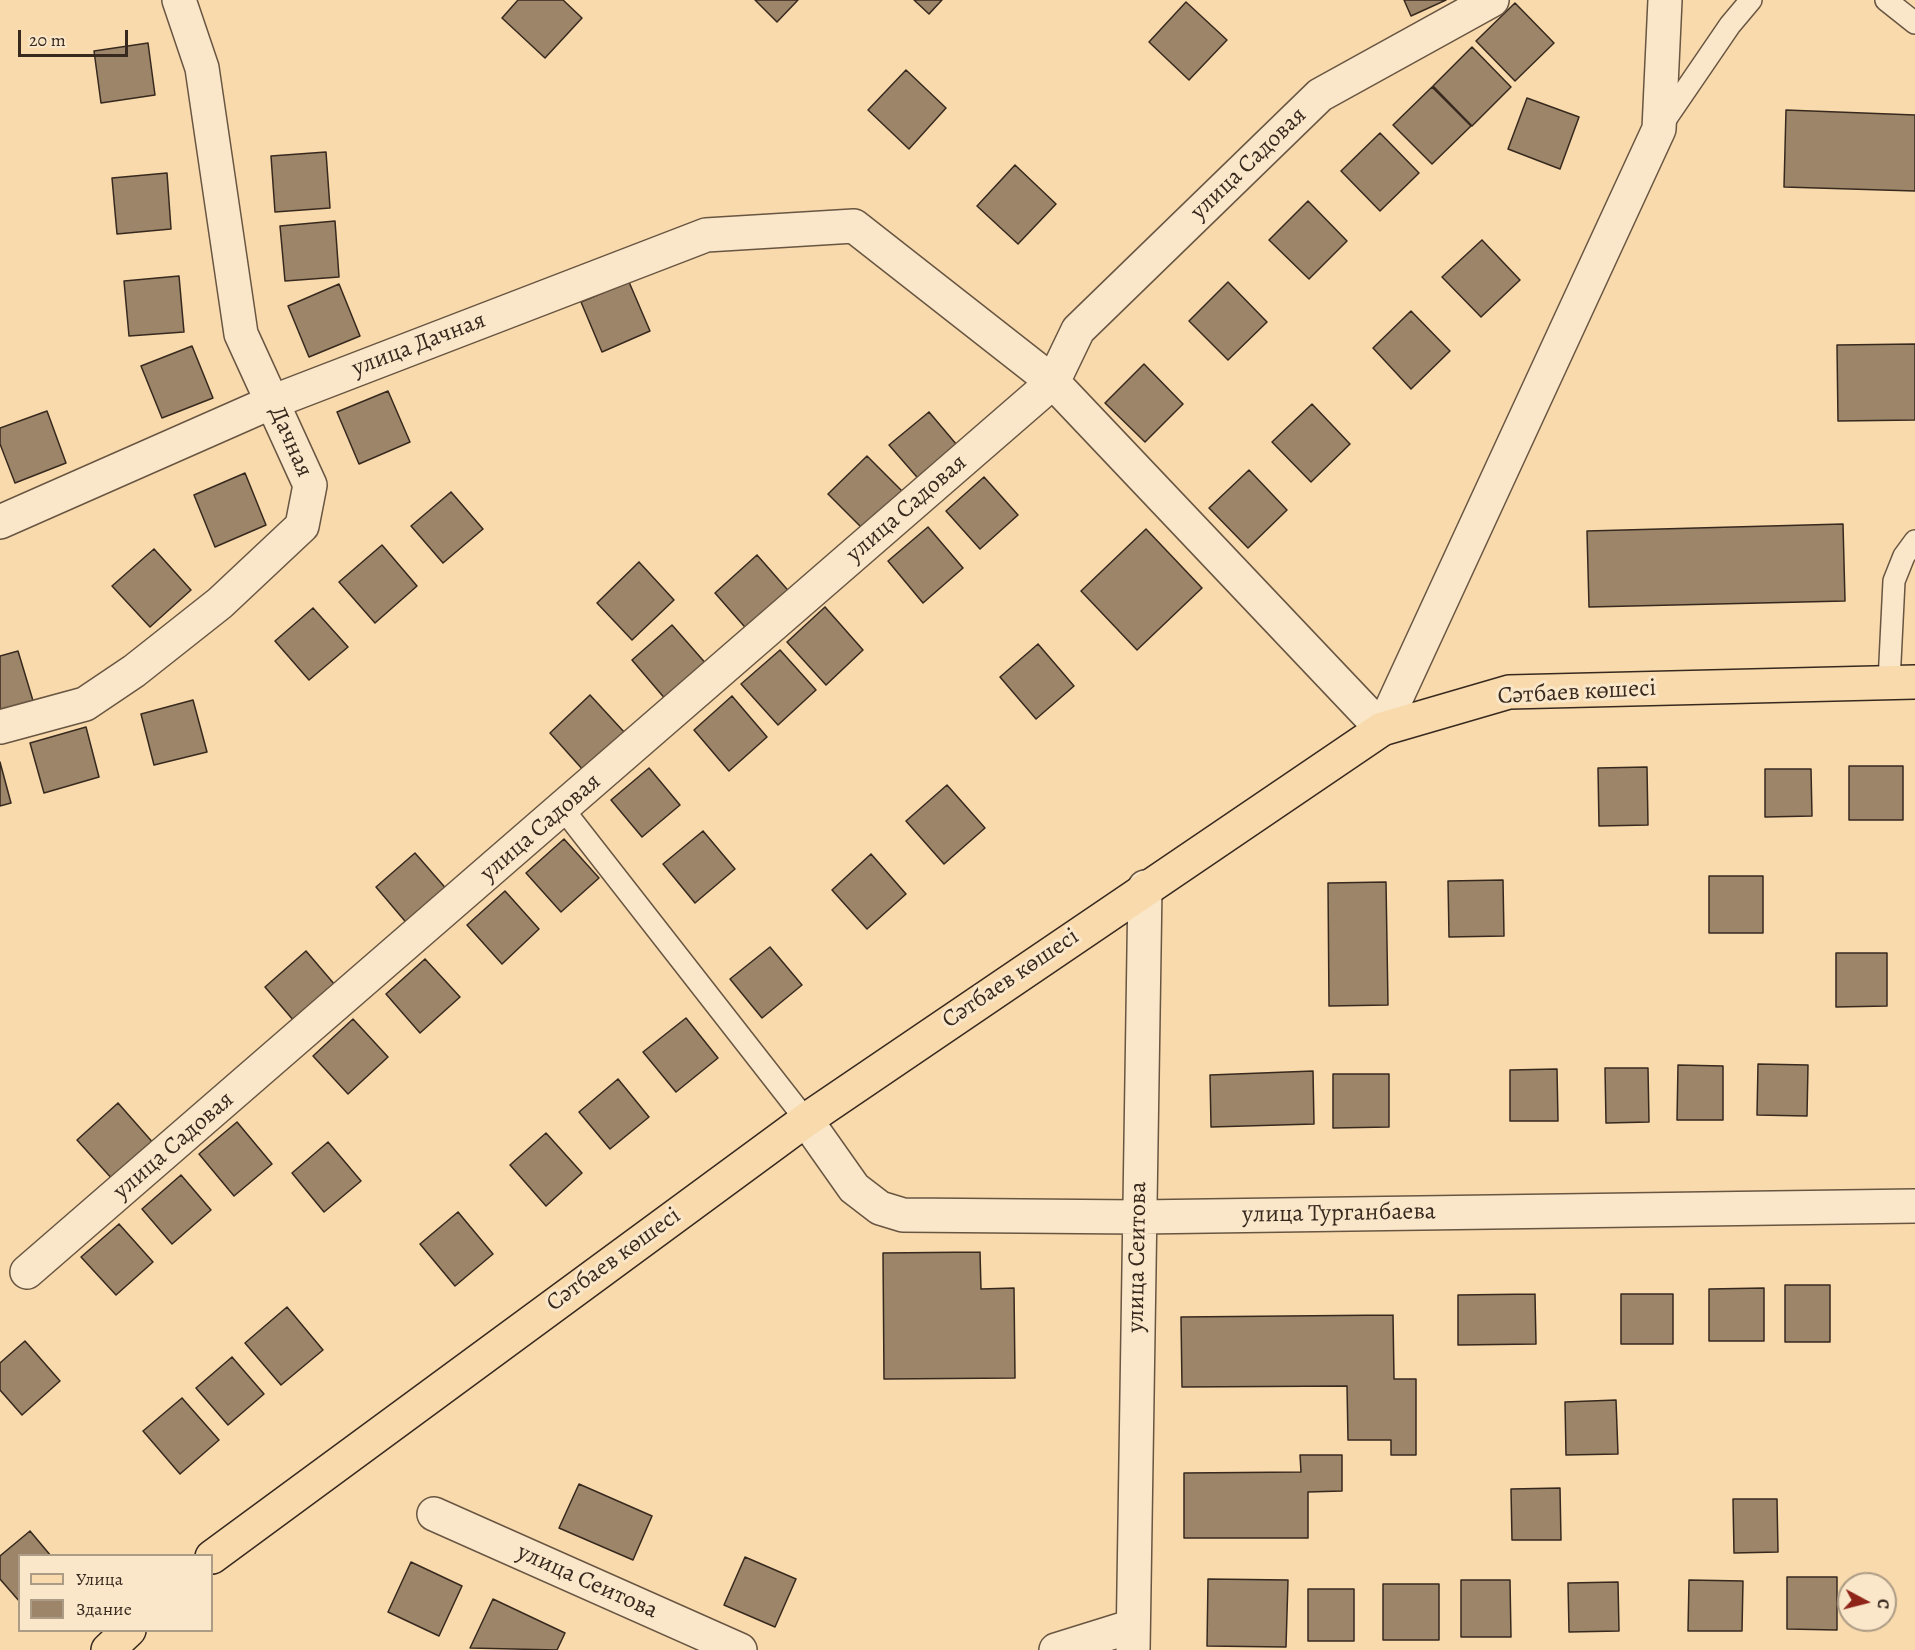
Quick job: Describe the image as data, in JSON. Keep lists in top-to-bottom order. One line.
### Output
{"streets":{"main road":["Сәтбаев көшесі"],"street":["улица Садовая","улица Дачная","Дачная","улица Турганбаева","улица Сеитова"]},"crossings":[["улица Садовая","улица Дачная"],["улица Дачная","Дачная"],["Сәтбаев көшесі","улица Турганбаева"],["Сәтбаев көшесі","улица Сеитова"],["улица Турганбаева","улица Сеитова"]],"legend":["Улица","Здание"],"scale_bar":"20 m","north":"right"}
